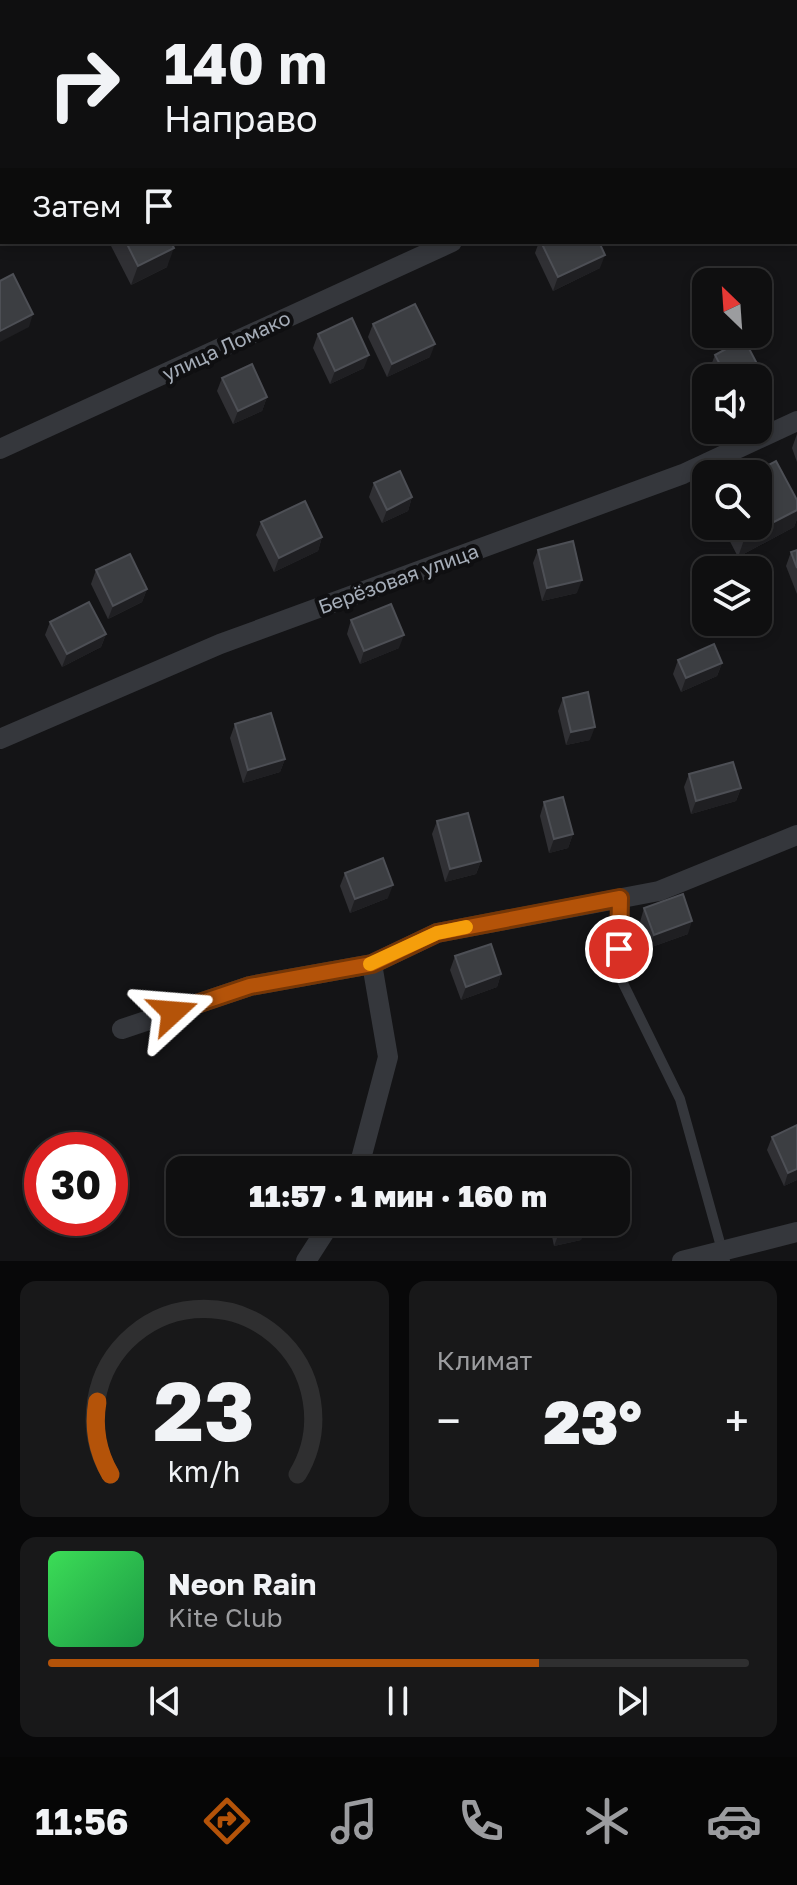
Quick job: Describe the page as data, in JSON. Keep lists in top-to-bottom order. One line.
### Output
{"streets":{"street":["улица Ломако","Берёзовая улица"]},"north":"top left","page":{"turn":["140 m","Направо"],"then":"Затем","limit":"30","trip":"11:57 · 1 мин · 160 m","tile":"Климат","heat":["−","23°","+"],"song":["Neon Rain","Kite Club"],"tabs":"11:56","gauge":["23","km/h"]}}
